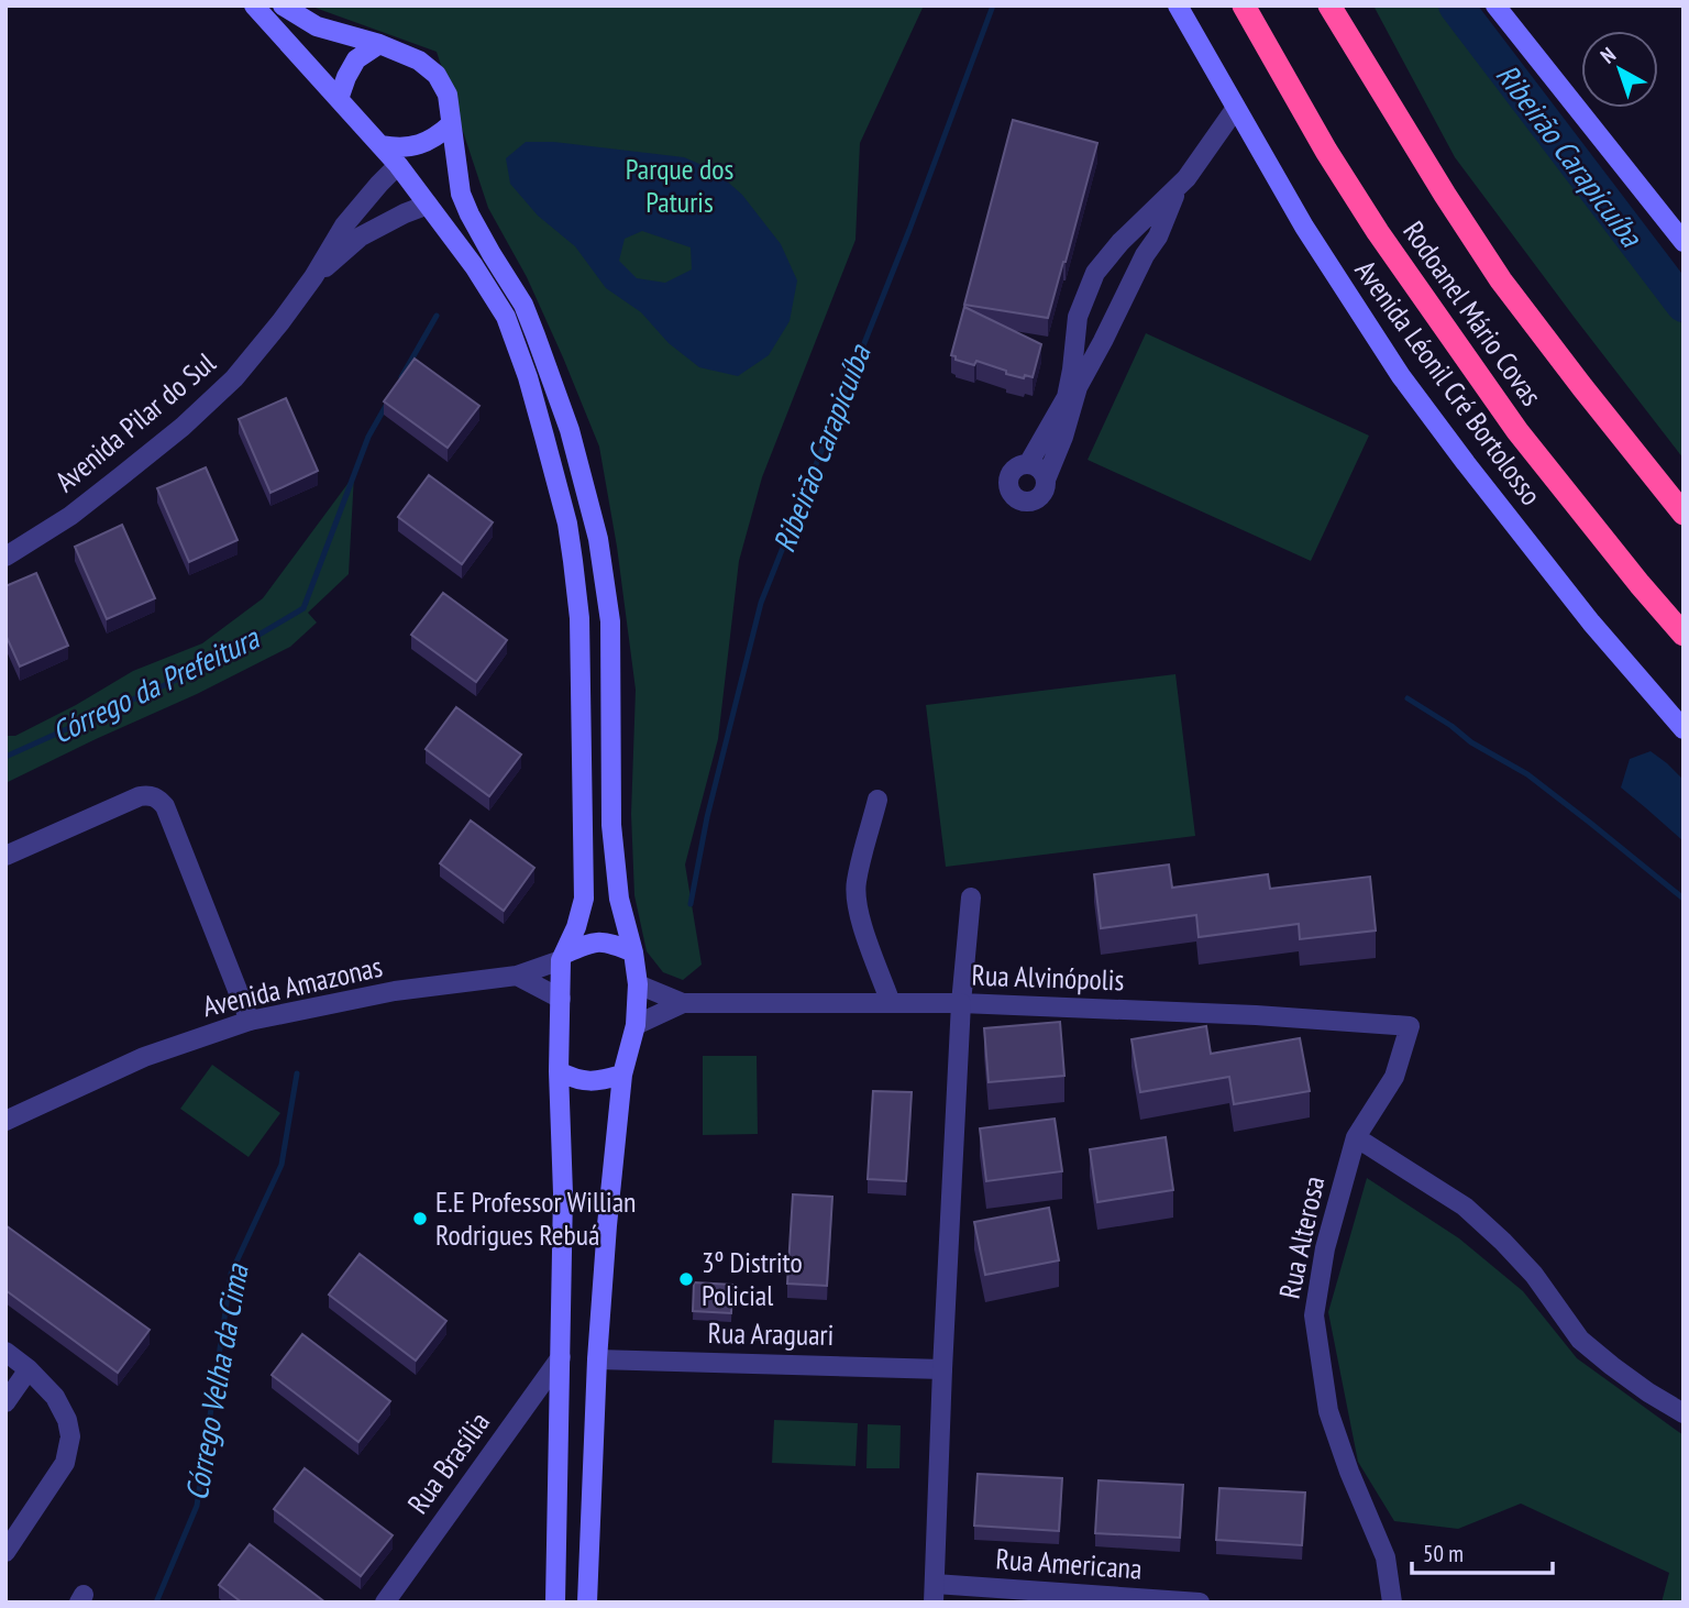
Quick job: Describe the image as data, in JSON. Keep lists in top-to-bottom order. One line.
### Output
{"streets":{"highway":["Rodoanel Mário Covas"],"main road":["Avenida Léonil Cré Bortolosso"],"street":["Avenida Pilar do Sul","Rua Alvinópolis","Avenida Amazonas","Rua Alterosa","Rua Araguari","Rua Brasília","Rua Americana"]},"crossings":[["Rua Alvinópolis","Rua Alterosa"]],"water":["Ribeirão Carapicuíba","Córrego da Prefeitura","Córrego Velha da Cima"],"parks":["Parque dos Paturis"],"places":["E.E Professor Willian Rodrigues Rebuá","3º Distrito Policial"],"scale_bar":"50 m","north":"top left"}
